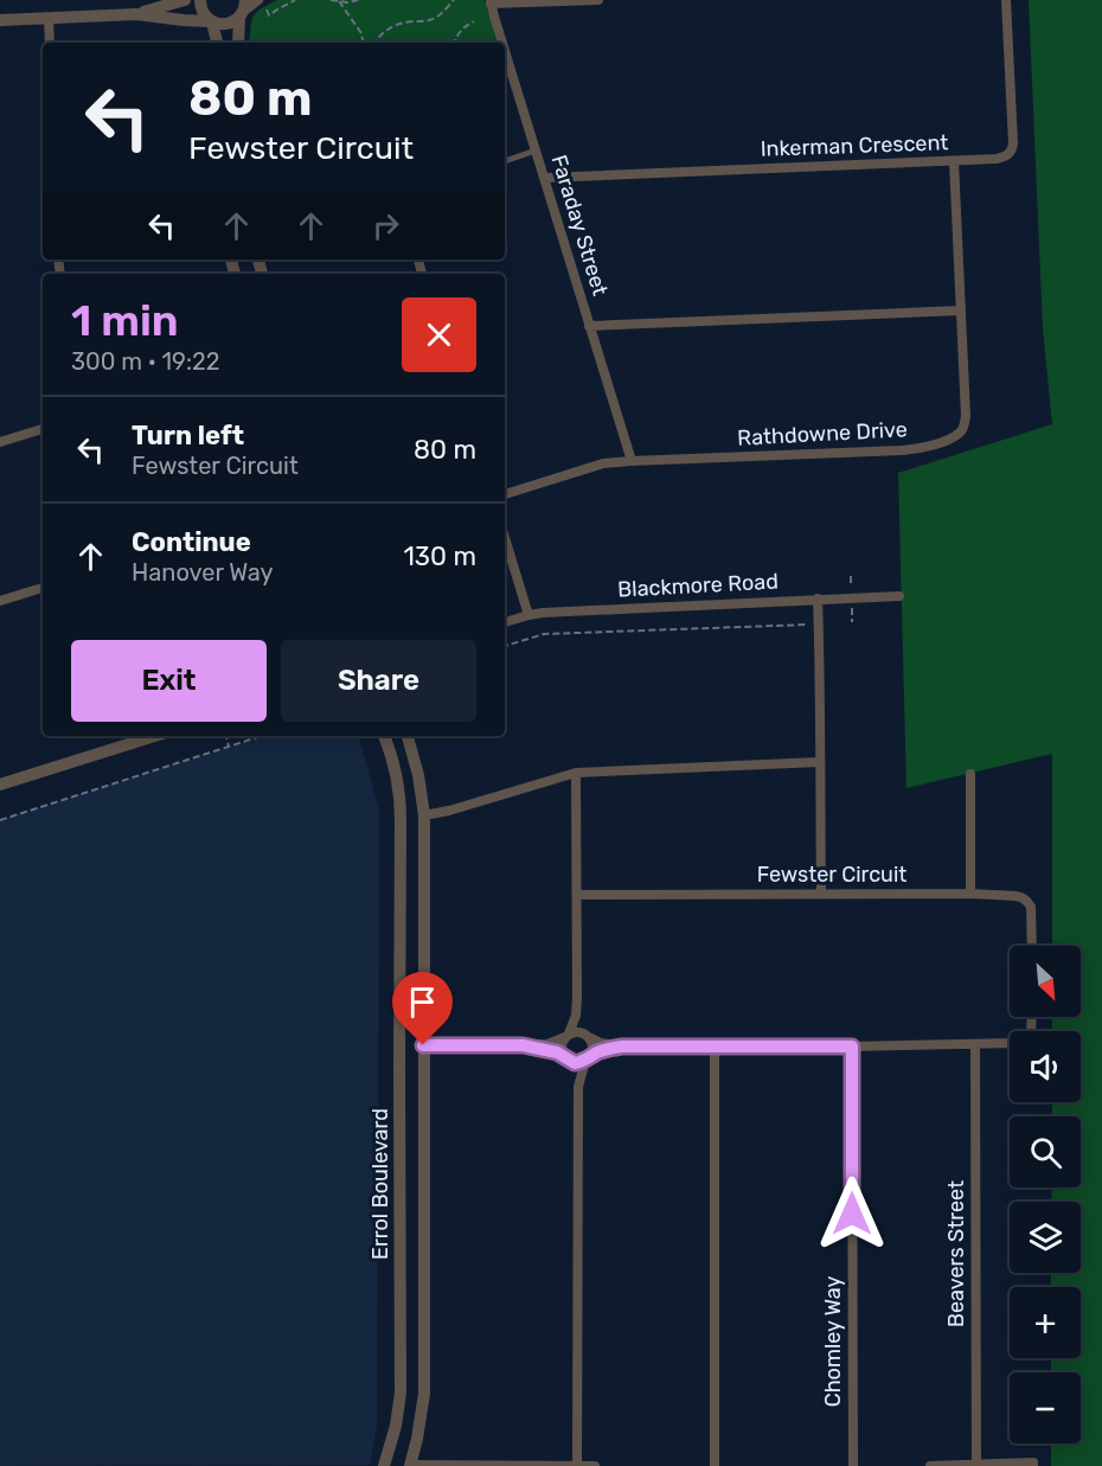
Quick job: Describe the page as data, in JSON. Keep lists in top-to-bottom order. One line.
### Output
{"streets":{"street":["Inkerman Crescent","Faraday Street","Rathdowne Drive","Blackmore Road","Fewster Circuit","Errol Boulevard","Beavers Street","Chomley Way"]},"crossings":[["Inkerman Crescent","Faraday Street"],["Inkerman Crescent","Rathdowne Drive"],["Faraday Street","Rathdowne Drive"]],"north":"bottom right","page":{"turn":["80 m","Fewster Circuit"],"heading":["1 min","300 m · 19:22"],"list":[{"name":"Turn left","note":"Fewster Circuit","value":"80 m"},{"name":"Continue","note":"Hanover Way","value":"130 m"}],"buttons":["Exit","Share"],"map_buttons":["+","−"]}}
